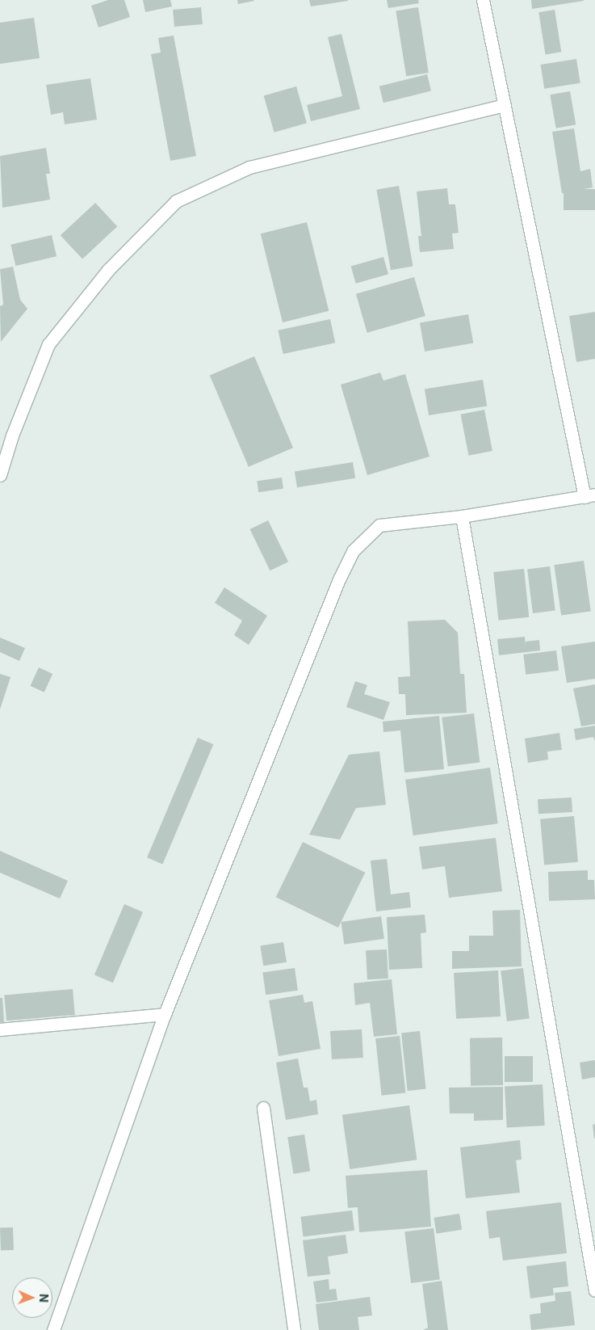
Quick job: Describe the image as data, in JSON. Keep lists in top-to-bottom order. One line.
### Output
{"north":"right"}
